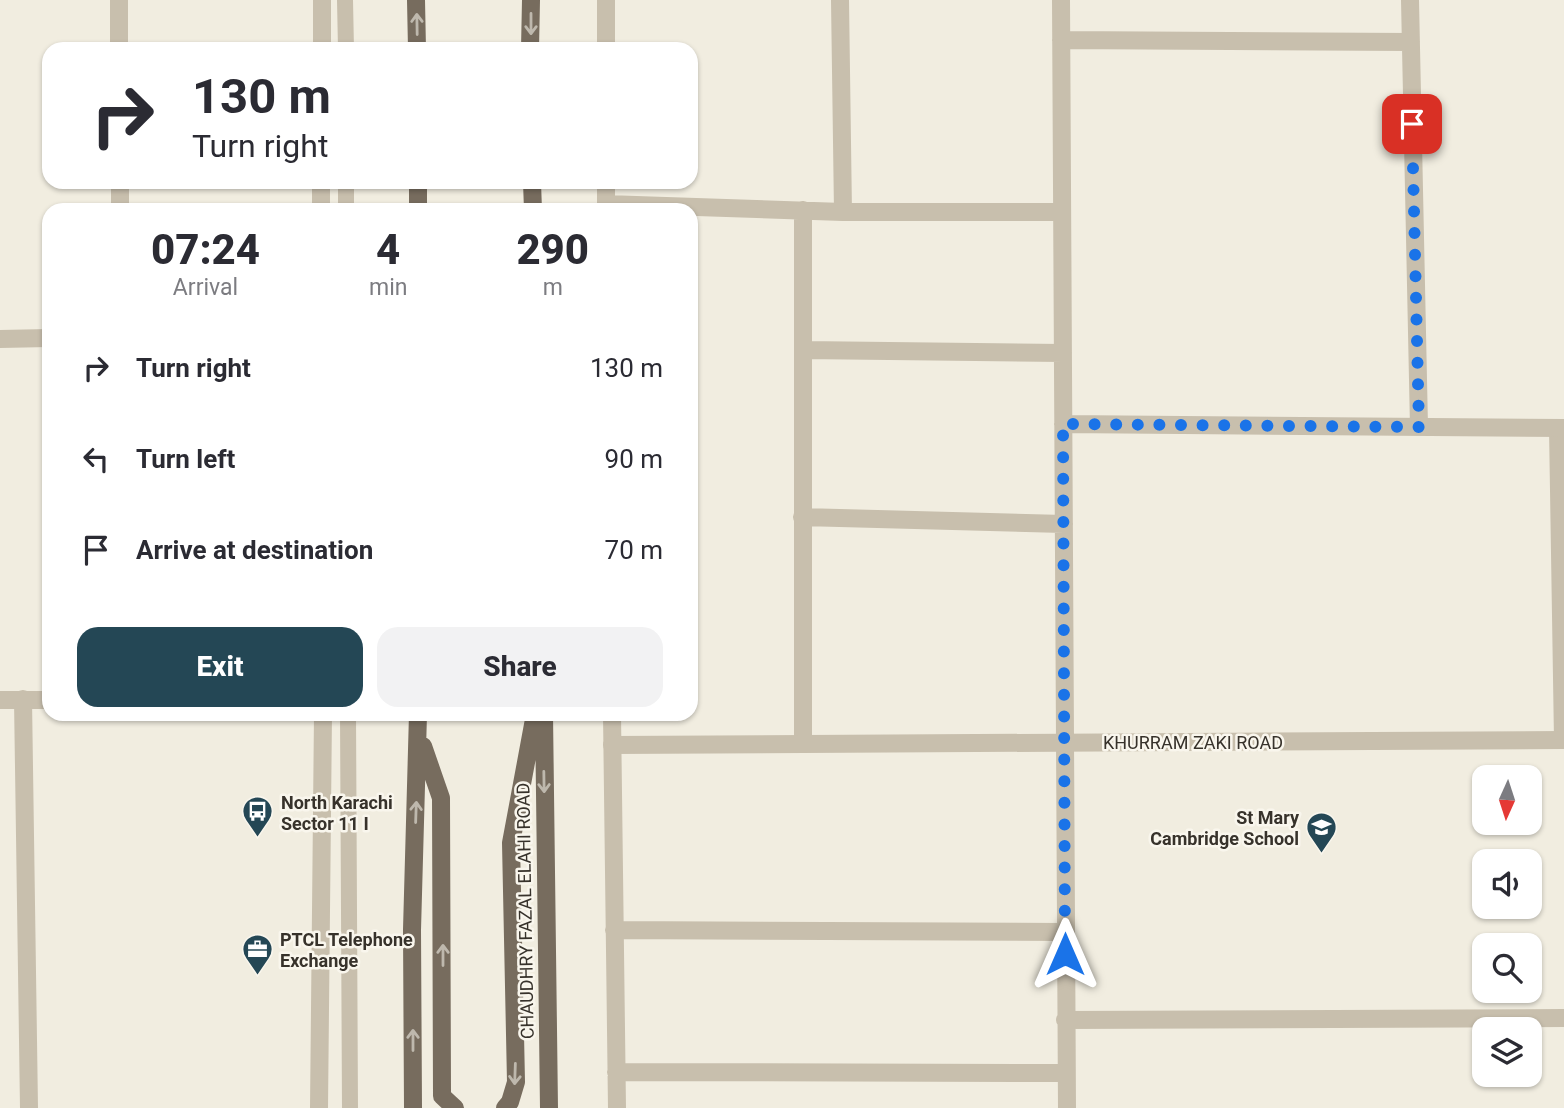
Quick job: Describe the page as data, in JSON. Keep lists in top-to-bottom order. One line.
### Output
{"streets":{"main road":["CHAUDHRY FAZAL ELAHI ROAD"],"street":["KHURRAM ZAKI ROAD"]},"places":{"bus stop":["North Karachi Sector 11 I"],"school or university":["St Mary Cambridge School"],"office":["PTCL Telephone Exchange"]},"north":"bottom","page":{"turn":["130 m","Turn right"],"eta":["07:24","Arrival","4","min","290","m"],"list":[{"name":"Turn right","value":"130 m"},{"name":"Turn left","value":"90 m"},{"name":"Arrive at destination","value":"70 m"}],"buttons":["Exit","Share"]}}
